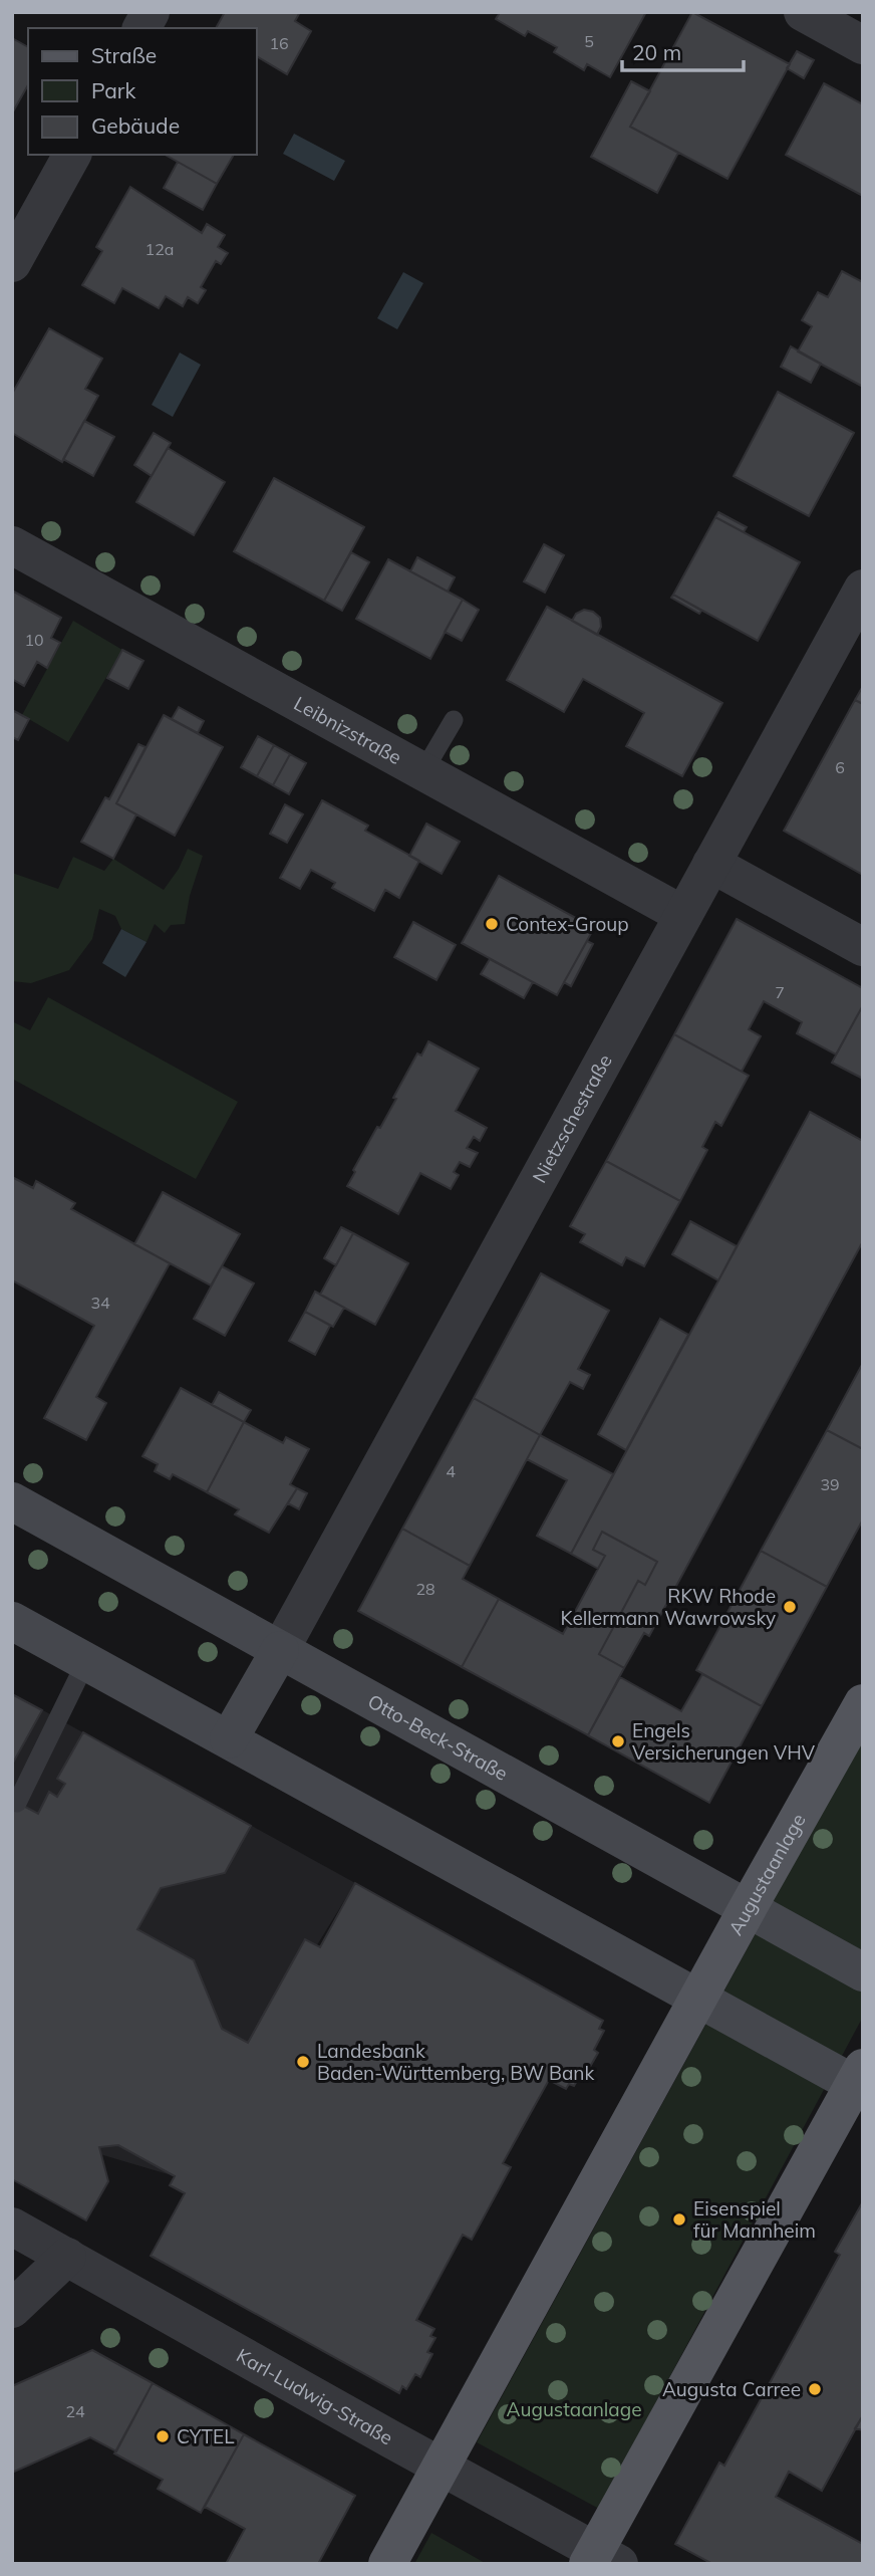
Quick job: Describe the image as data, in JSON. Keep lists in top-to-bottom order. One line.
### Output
{"streets":{"main road":["Augustaanlage"],"street":["Leibnizstraße","Nietzschestraße","Otto-Beck-Straße","Karl-Ludwig-Straße"]},"crossings":[["Leibnizstraße","Nietzschestraße"],["Nietzschestraße","Otto-Beck-Straße"],["Otto-Beck-Straße","Augustaanlage"],["Augustaanlage","Karl-Ludwig-Straße"]],"parks":["Augustaanlage"],"places":["Contex-Group","RKW Rhode Kellermann Wawrowsky","Engels Versicherungen VHV","Landesbank Baden-Württemberg, BW Bank","Eisenspiel für Mannheim","Augusta Carree","CYTEL"],"house_numbers":["5","16","12a","10","6","7","34","4","39","28","24"],"legend":["Straße","Park","Gebäude"],"scale_bar":"20 m"}
